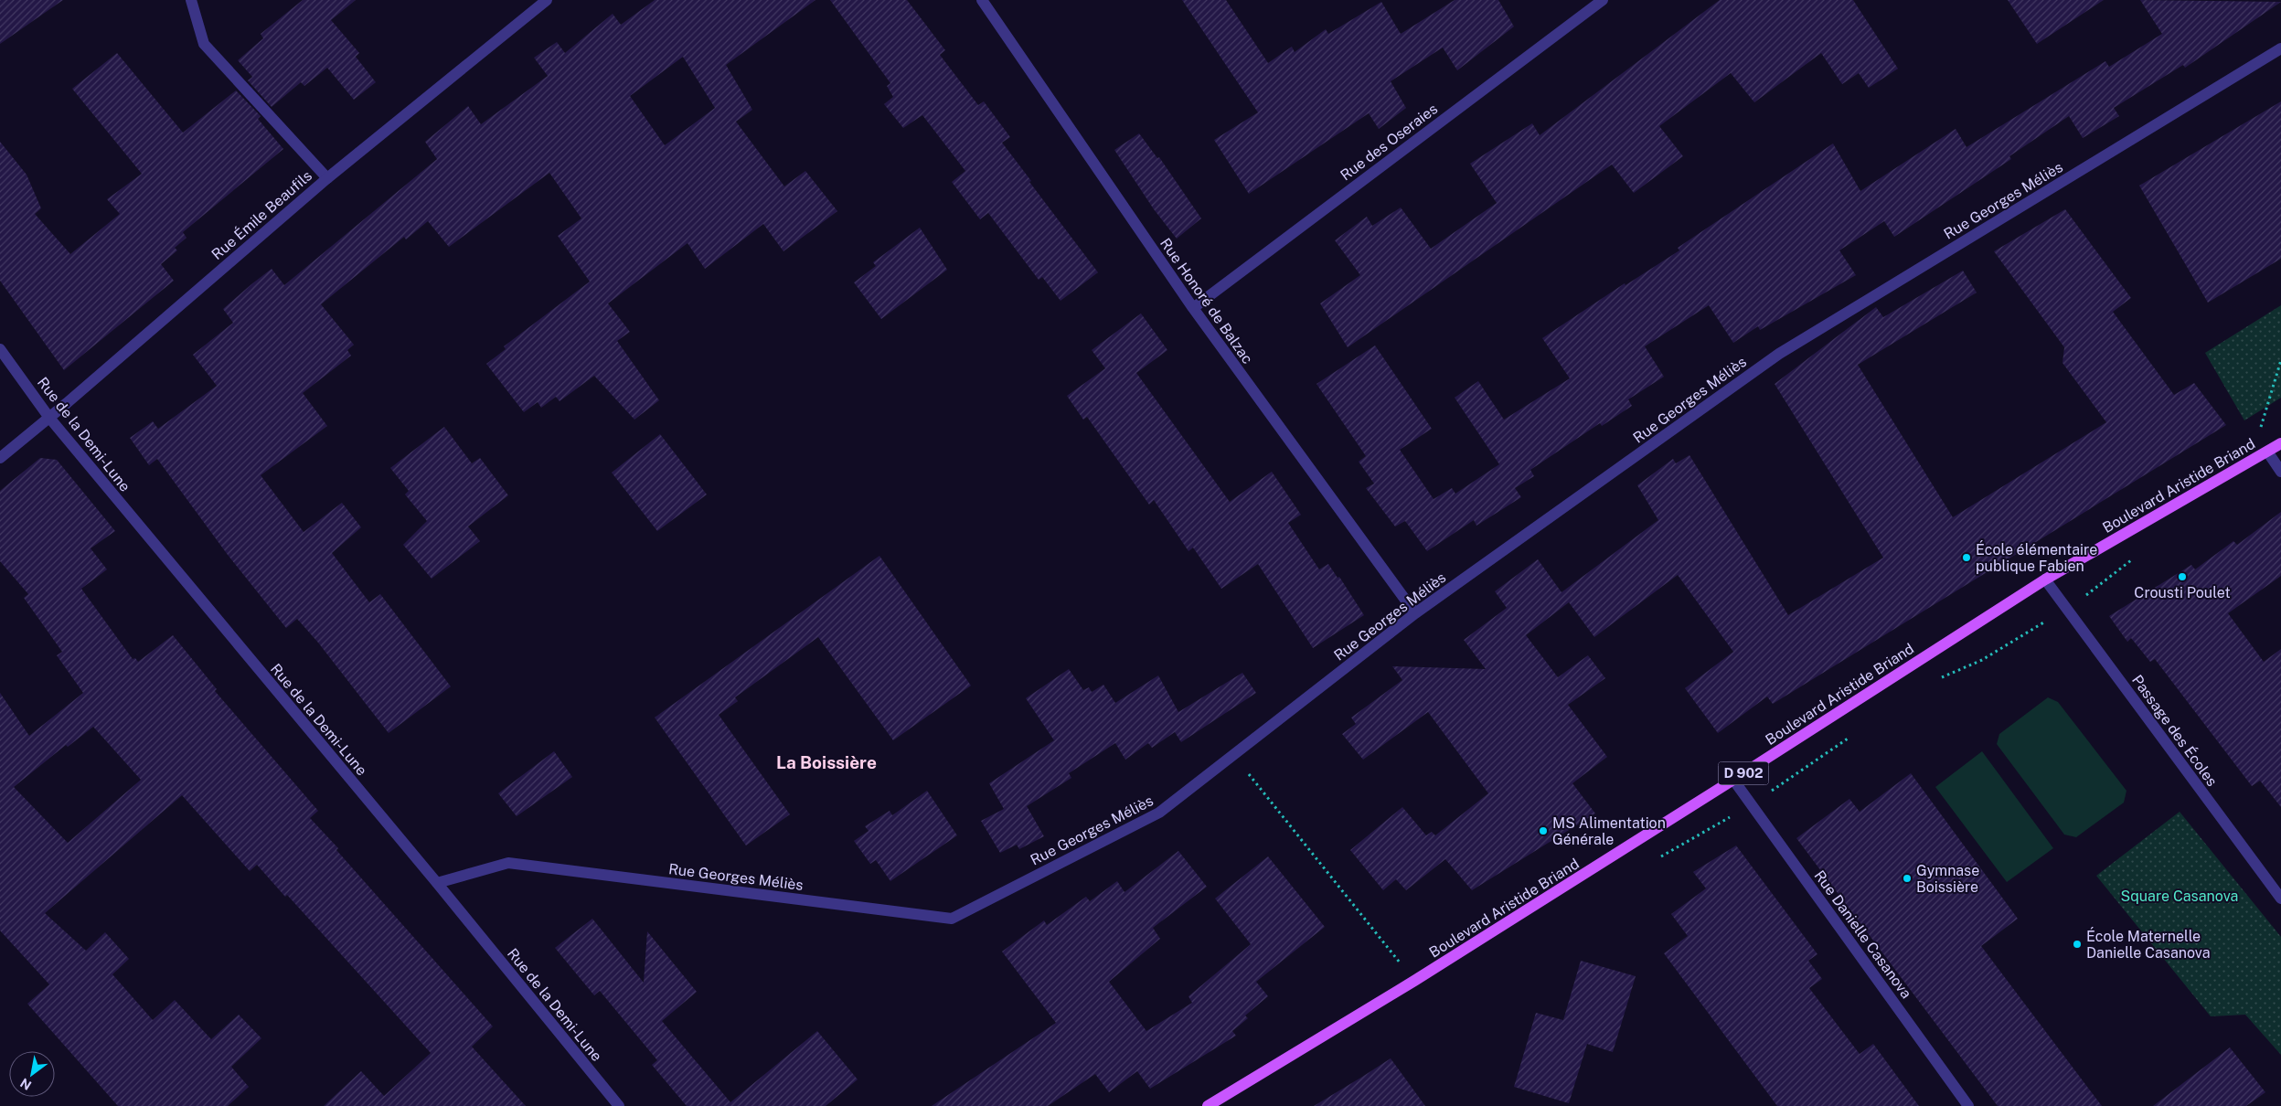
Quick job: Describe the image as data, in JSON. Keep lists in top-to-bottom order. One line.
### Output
{"streets":{"main road":["Boulevard Aristide Briand","D 902"],"street":["Rue des Oseraies","Rue Georges Méliès","Rue Émile Beaufils","Rue Honoré de Balzac","Rue de la Demi-Lune","Passage des Écoles","Rue Danielle Casanova"]},"crossings":[["Rue des Oseraies","Rue Honoré de Balzac"],["Rue Georges Méliès","Rue Honoré de Balzac"],["Rue Georges Méliès","Rue de la Demi-Lune"],["Rue Émile Beaufils","Rue de la Demi-Lune"],["Boulevard Aristide Briand","Passage des Écoles"],["Boulevard Aristide Briand","Rue Danielle Casanova"]],"districts":["La Boissière"],"parks":["Square Casanova"],"places":["École élémentaire publique Fabien","Crousti Poulet","MS Alimentation Générale","Gymnase Boissière","École Maternelle Danielle Casanova"],"north":"bottom left"}
